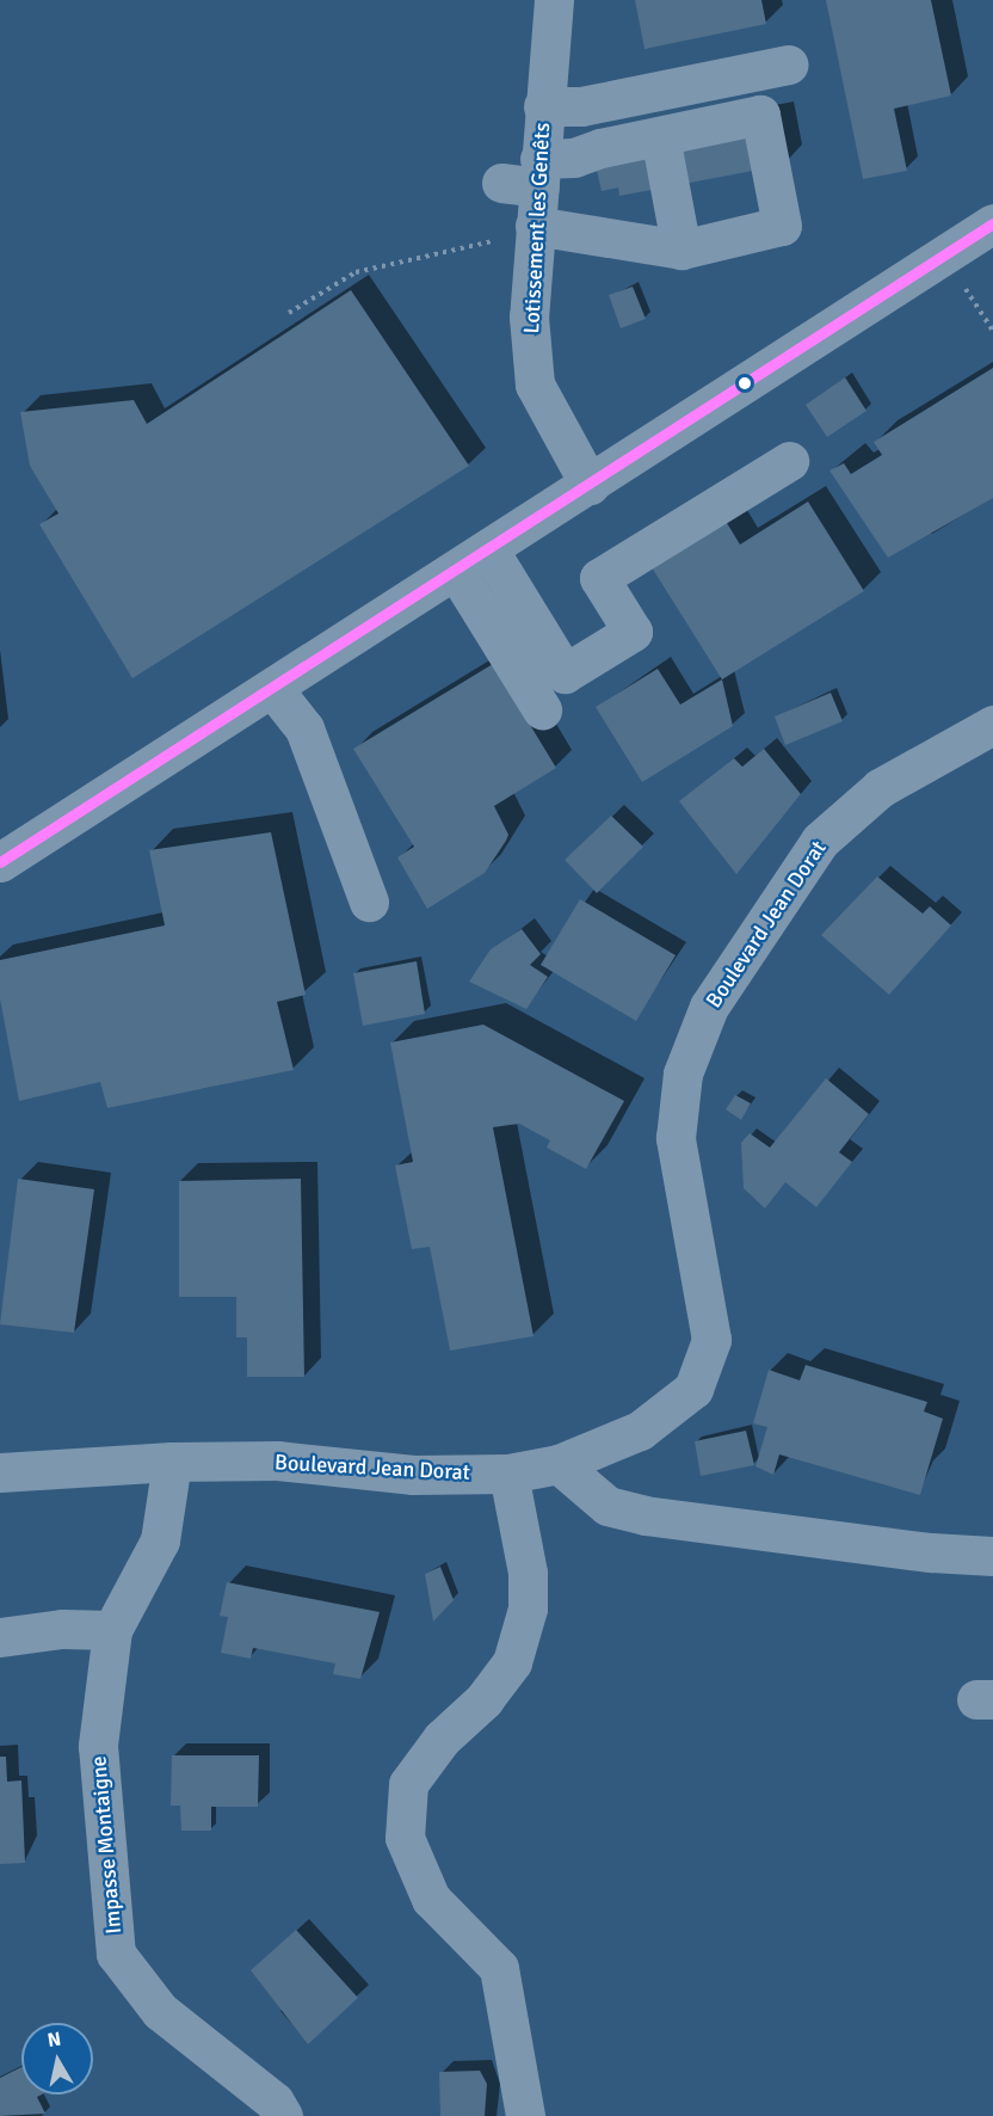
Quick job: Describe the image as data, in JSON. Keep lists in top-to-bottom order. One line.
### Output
{"streets":{"street":["Lotissement les Genêts","Boulevard Jean Dorat","Impasse Montaigne"]},"north":"top"}
